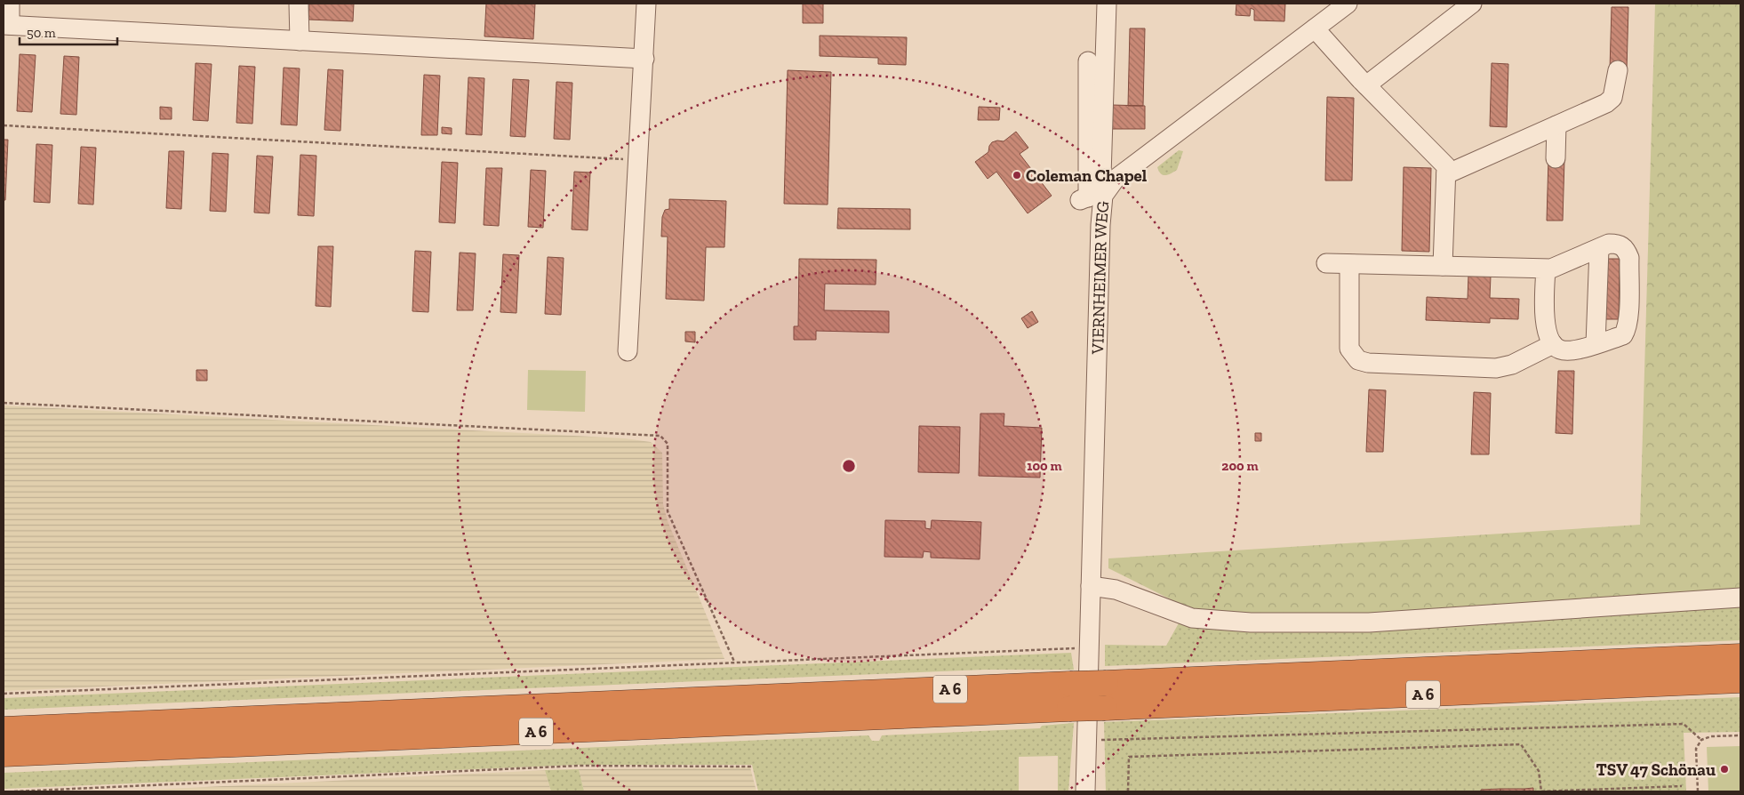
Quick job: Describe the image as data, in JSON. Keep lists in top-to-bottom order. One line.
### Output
{"streets":{"highway":["A 6"],"street":["VIERNHEIMER WEG"]},"places":["Coleman Chapel","TSV 47 Schönau"],"scale_bar":"50 m","rings":["100 m","200 m"]}
